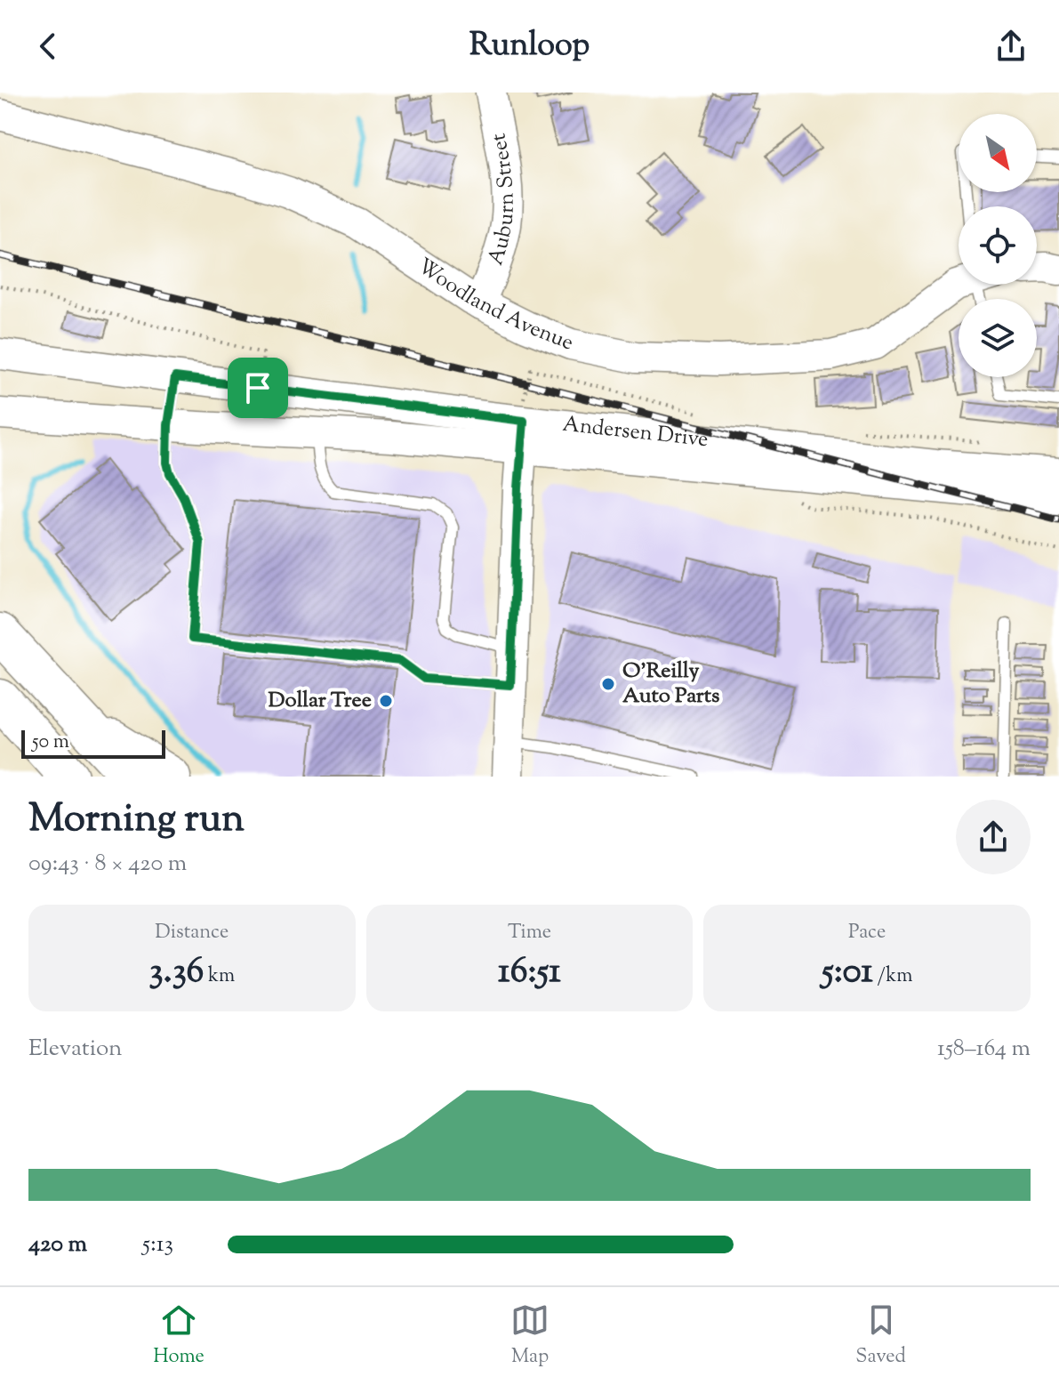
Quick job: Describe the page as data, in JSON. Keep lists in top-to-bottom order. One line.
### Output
{"streets":{"main road":["Auburn Street","Woodland Avenue","Andersen Drive"]},"crossings":[["Auburn Street","Woodland Avenue"]],"places":["O'Reilly Auto Parts","Dollar Tree"],"scale_bar":"50 m","north":"bottom right","page":{"header":"Runloop","scale":"50 m","heading":["Morning run","09:43 · 8 × 420 m"],"stats":[["Distance","3.36 km"],["Time","16:51"],["Pace","5:01 /km"]],"chart":["Elevation","158–164 m"],"list":[{"name":"420 m","note":"5:13"}],"tabs":["Home","Map","Saved"]}}
